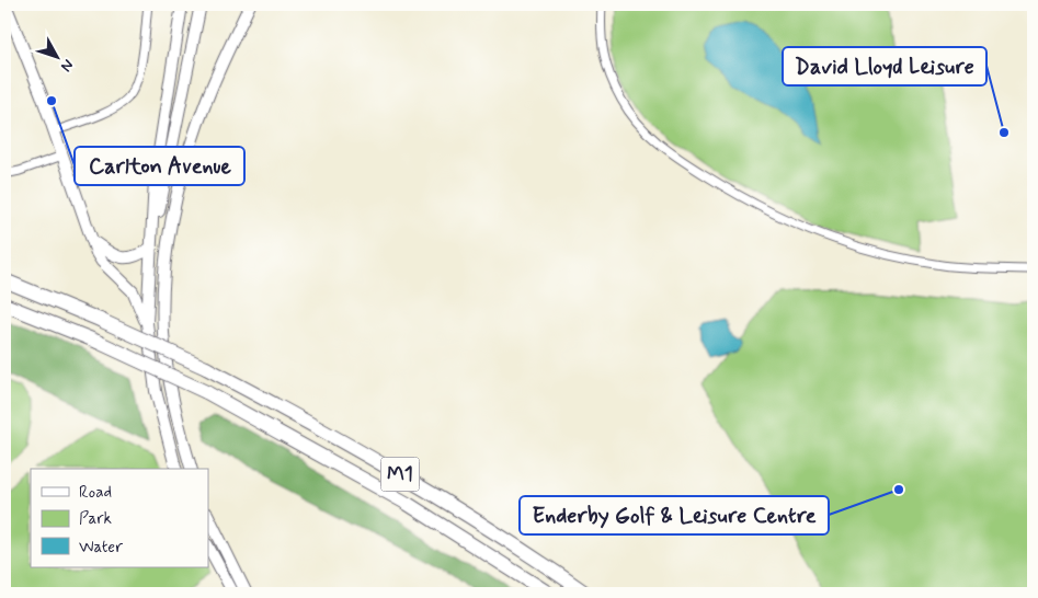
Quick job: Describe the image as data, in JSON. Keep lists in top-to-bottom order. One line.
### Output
{"streets":{"highway":["M1"]},"places":["Carlton Avenue","David Lloyd Leisure","Enderby Golf & Leisure Centre"],"legend":["Road","Park","Water"],"north":"bottom right"}
